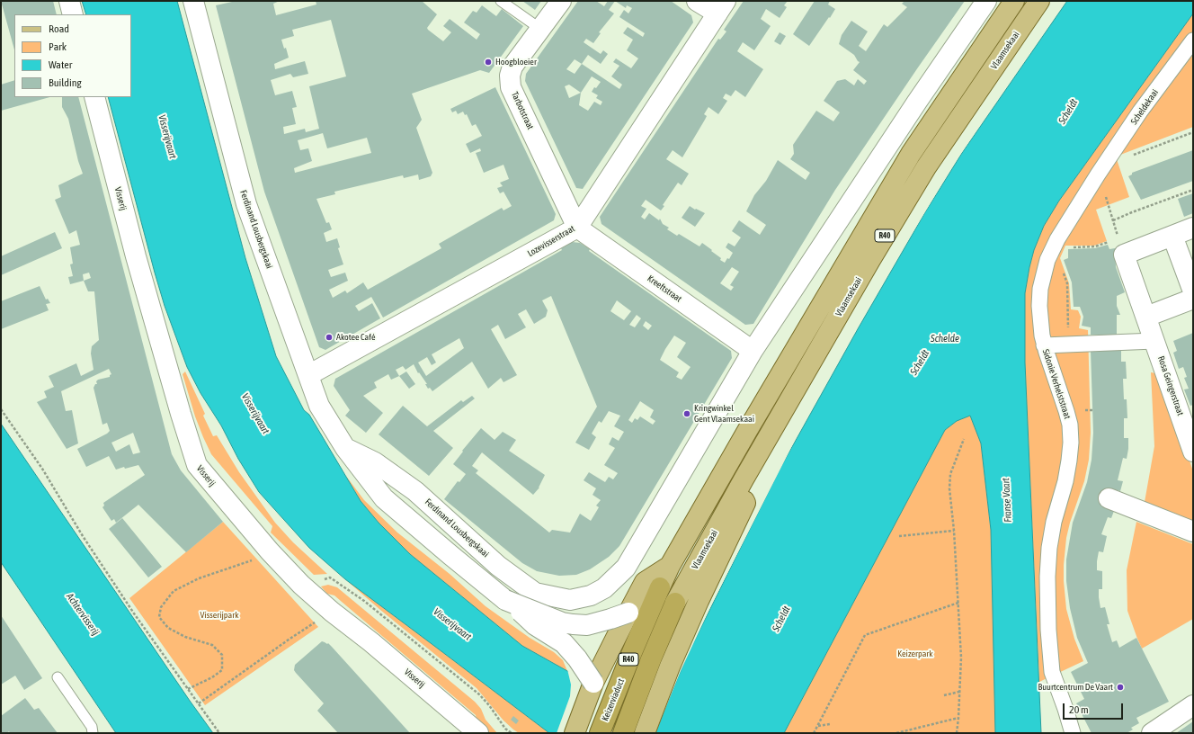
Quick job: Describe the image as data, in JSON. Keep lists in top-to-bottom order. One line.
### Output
{"streets":{"highway":["R40","Keizerviaduct"],"main road":["Vlaamsekaai"],"street":["Scheldekaai","Tarbotstraat","Visserij","Ferdinand Lousbergskaai","Lozevisserstraat","Kreeftstraat","Sidonie Verhelststraat","Rosa Geingerstraat"]},"crossings":[["Vlaamsekaai","R40"],["Scheldekaai","Sidonie Verhelststraat"],["Tarbotstraat","Lozevisserstraat"],["Tarbotstraat","Kreeftstraat"],["Ferdinand Lousbergskaai","Lozevisserstraat"],["Ferdinand Lousbergskaai","Kreeftstraat"],["R40","Keizerviaduct"],["Lozevisserstraat","Kreeftstraat"]],"water":["Scheldt","Visserijvaart","Schelde","Franse Vaart","Achtervisserij"],"parks":["Visserijpark","Keizerpark"],"places":["Hoogbloeier","Akotee Café","Kringwinkel Gent Vlaamsekaai","Buurtcentrum De Vaart"],"legend":["Road","Park","Water","Building"],"scale_bar":"20 m"}
